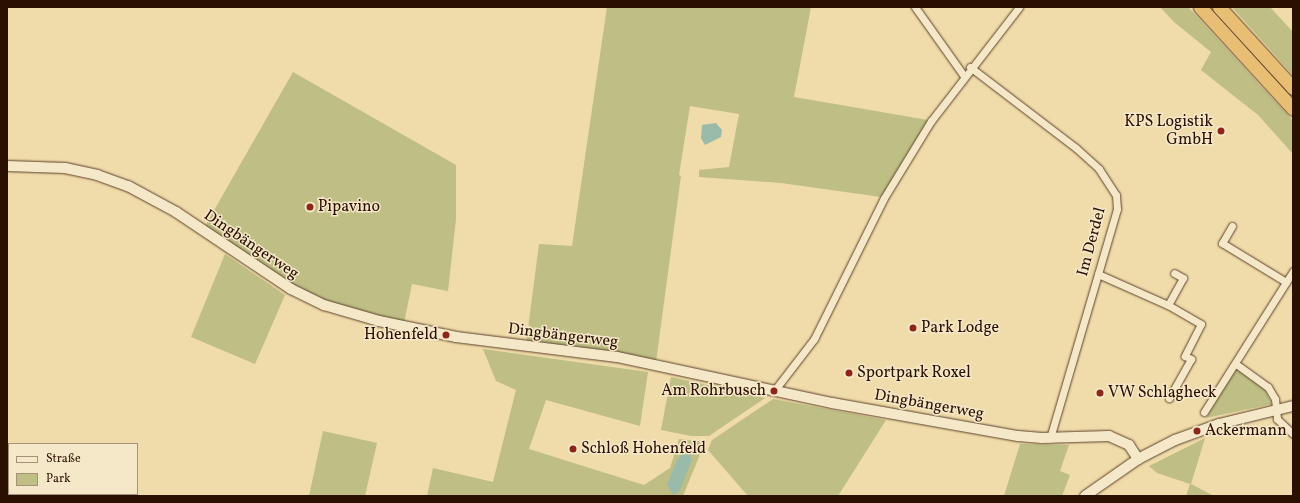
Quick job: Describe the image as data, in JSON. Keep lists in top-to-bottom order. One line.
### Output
{"streets":{"main road":["Dingbängerweg"],"street":["Im Derdel"]},"crossings":[["Im Derdel","Dingbängerweg"]],"places":["KPS Logistik GmbH","Pipavino","Park Lodge","Hohenfeld","Sportpark Roxel","Am Rohrbusch","VW Schlagheck","Ackermann","Schloß Hohenfeld"],"legend":["Straße","Park"]}
